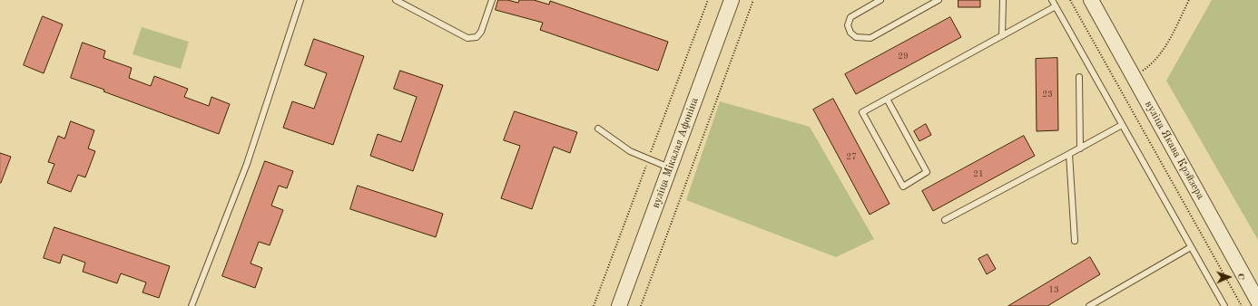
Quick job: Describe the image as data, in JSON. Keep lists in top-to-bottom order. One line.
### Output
{"streets":{"street":["вуліца Якава Крэйзера","вуліца Мікалая Афоніна"]},"house_numbers":["29","23","27","21","13"],"north":"right"}
